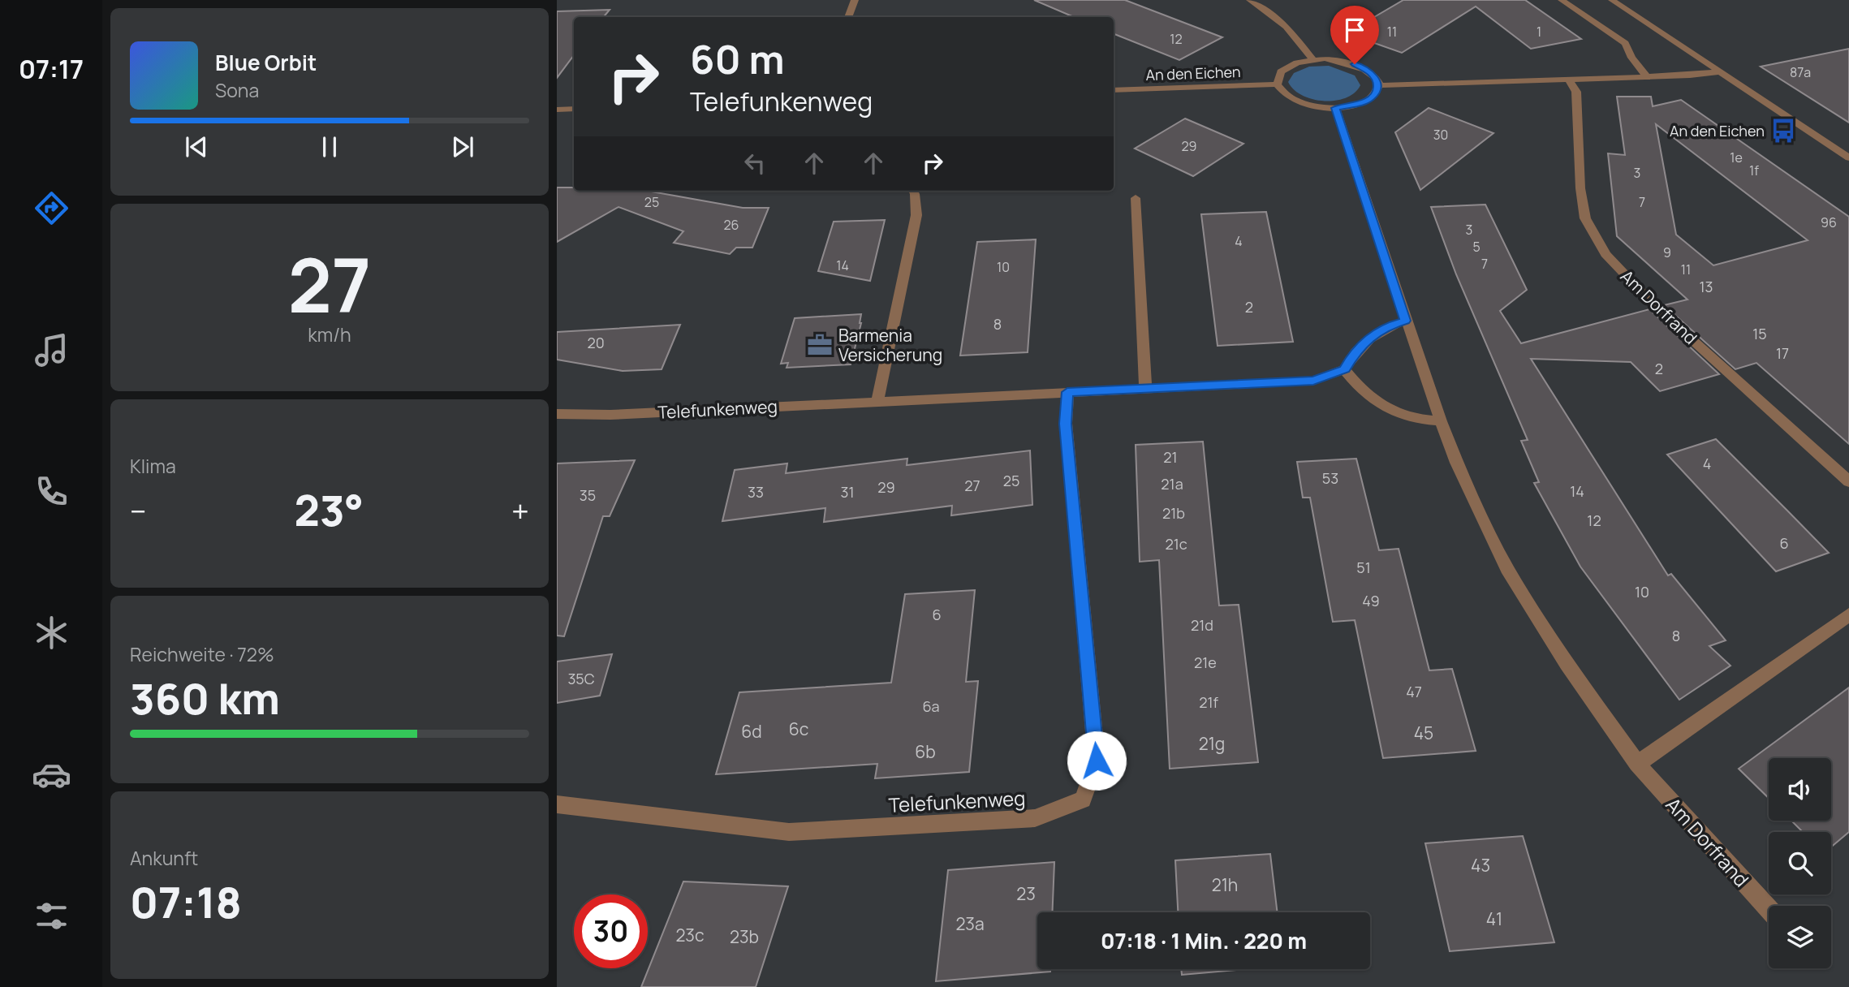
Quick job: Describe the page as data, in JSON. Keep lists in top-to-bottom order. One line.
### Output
{"streets":{"street":["An den Eichen","Am Dorfrand","Telefunkenweg"]},"places":{"bus stop":["An den Eichen"],"office":["Barmenia Versicherung"]},"house_numbers":["11","1","12","87a","30","29","1e","1f","3","25","7","96","26","3","4","5","9","7","14","10","11","13","2","8","15","20","17","2","21","4","53","25","21a","27","29","14","33","31","35","21b","12","6","21c","51","10","49","6","21d","8","21e","35C","47","21f","6a","6c","6d","45","21g","6b","43","21h","23","41","23a","23c","23b"],"page":{"tabs":"07:17","turn":["60 m","Telefunkenweg"],"song":["Blue Orbit","Sona"],"tile":[["27","km/h"],"Klima",["Reichweite · 72%","360 km"],["Ankunft","07:18"]],"heat":["−","23°","+"],"limit":"30","trip":"07:18 · 1 Min. · 220 m"}}
